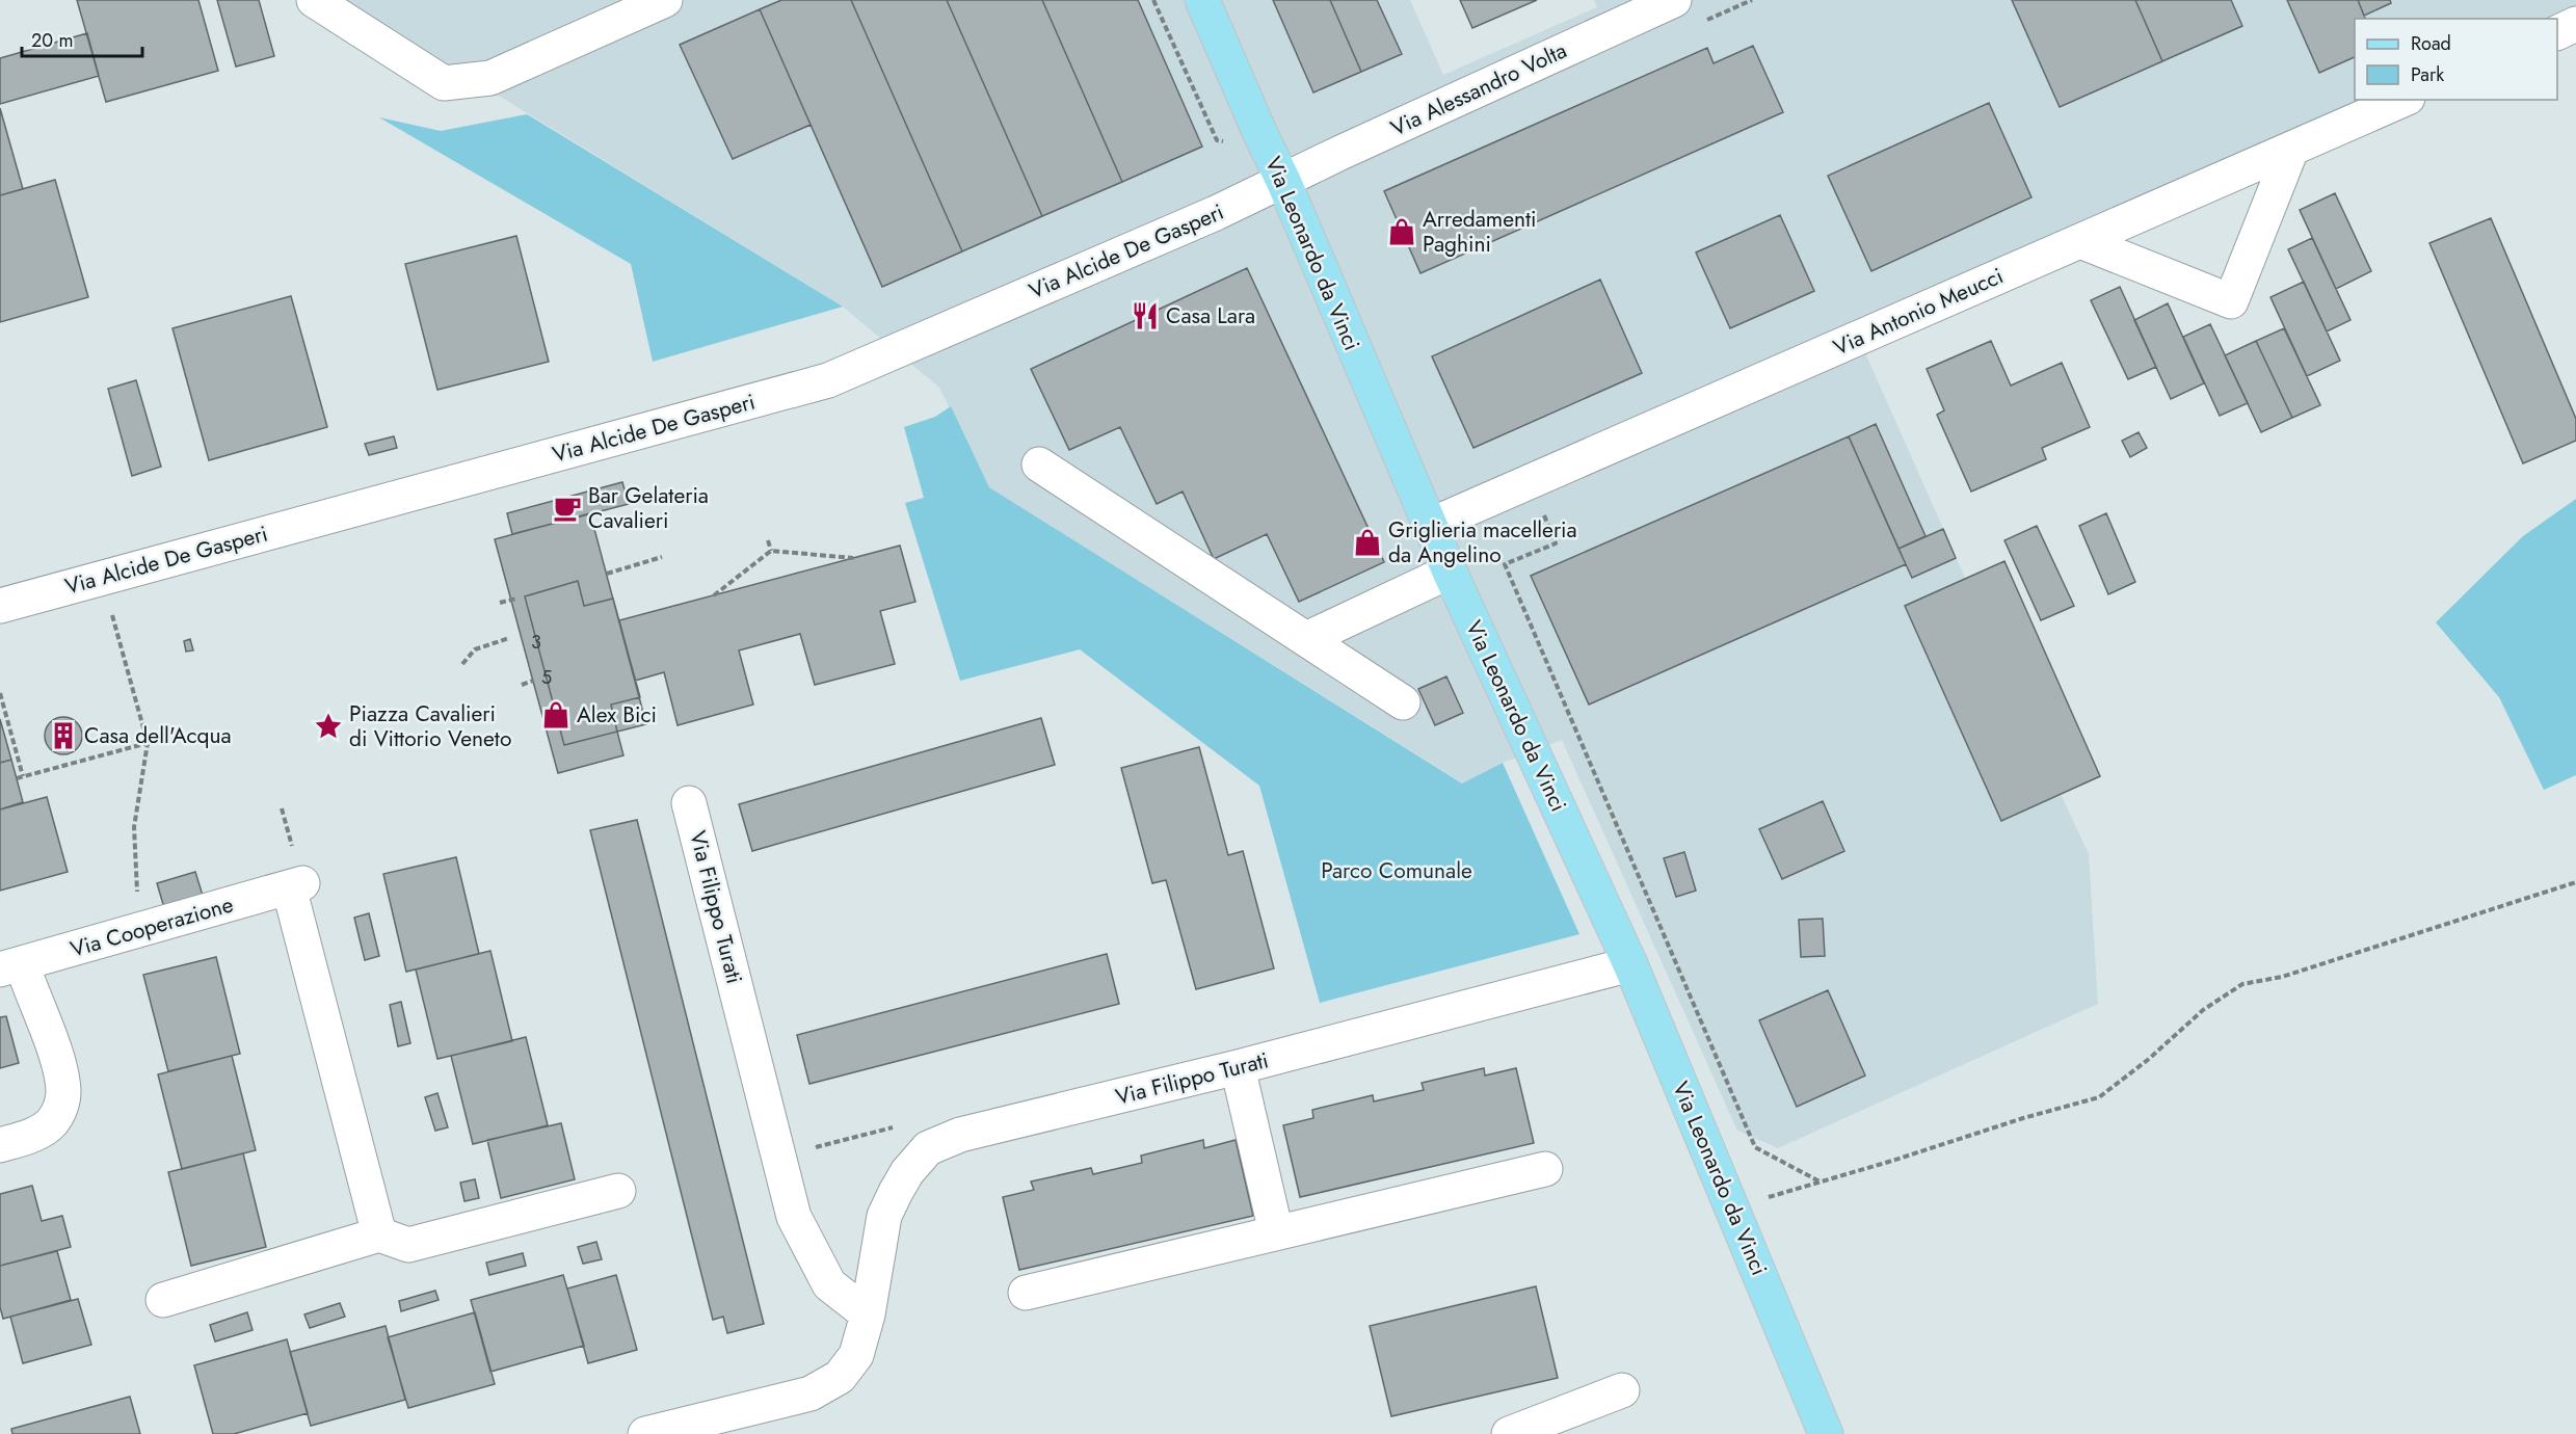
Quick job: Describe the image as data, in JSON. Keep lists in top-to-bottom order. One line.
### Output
{"streets":{"main road":["Via Leonardo da Vinci"],"street":["Via Alessandro Volta","Via Alcide De Gasperi","Via Antonio Meucci","Via Filippo Turati","Via Cooperazione"]},"crossings":[["Via Alessandro Volta","Via Alcide De Gasperi"],["Via Alessandro Volta","Via Leonardo da Vinci"],["Via Alcide De Gasperi","Via Leonardo da Vinci"],["Via Leonardo da Vinci","Via Antonio Meucci"],["Via Leonardo da Vinci","Via Filippo Turati"]],"parks":["Parco Comunale"],"places":{"shop":["Arredamenti Paghini","Griglieria macelleria da Angelino","Alex Bici"],"restaurant":["Casa Lara"],"cafe":["Bar Gelateria Cavalieri"],"place":["Piazza Cavalieri di Vittorio Veneto"],"building":["Casa dell'Acqua"]},"house_numbers":["3","5"],"legend":["Road","Park"],"scale_bar":"20 m"}
